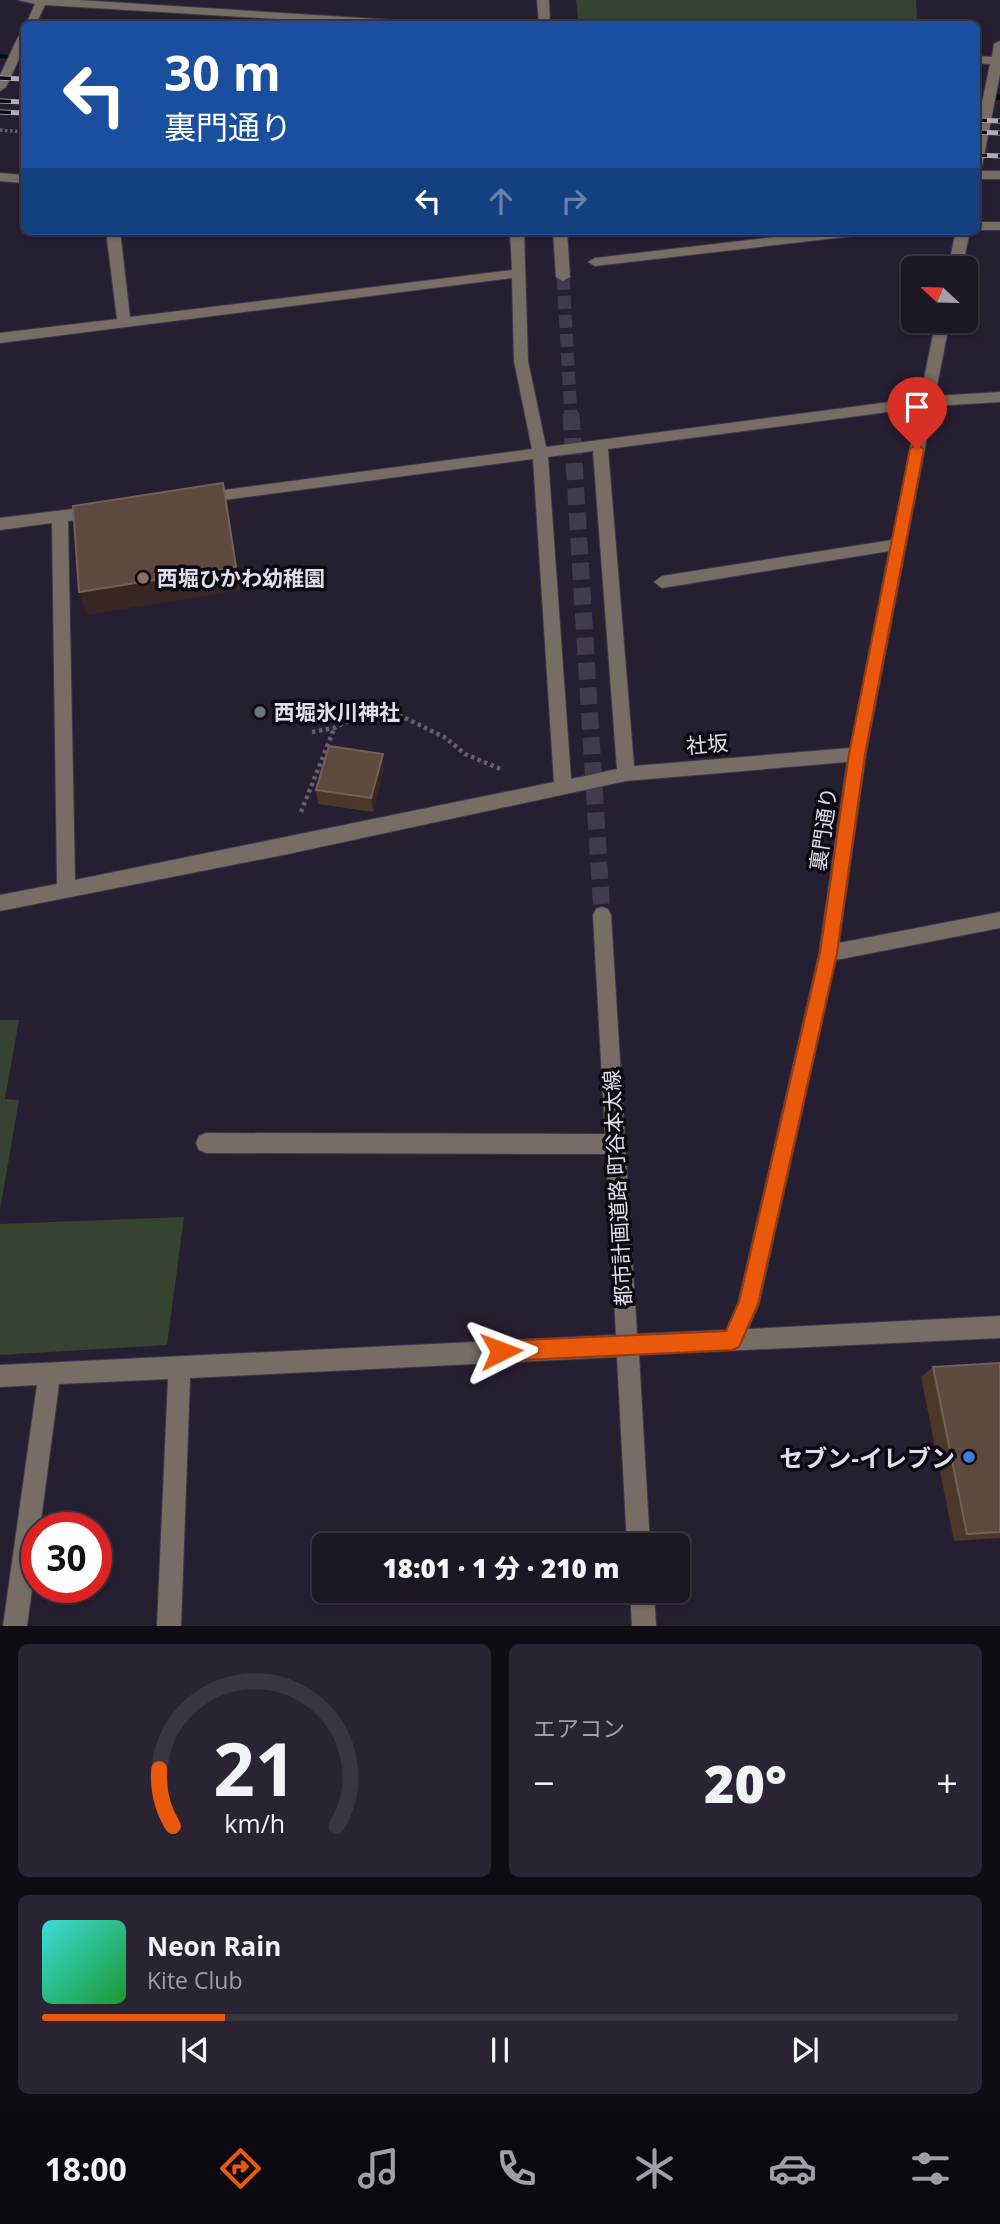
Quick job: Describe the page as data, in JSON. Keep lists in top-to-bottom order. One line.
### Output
{"streets":{"street":["社坂","裏門通り","都市計画道路 町谷本太線"]},"crossings":[["社坂","裏門通り"]],"places":["西堀ひかわ幼稚園","西堀氷川神社","セブン-イレブン"],"north":"left","page":{"turn":["30 m","裏門通り"],"limit":"30","trip":"18:01 · 1 分 · 210 m","tile":"エアコン","heat":["−","20°","+"],"song":["Neon Rain","Kite Club"],"tabs":"18:00","gauge":["21","km/h"]}}
